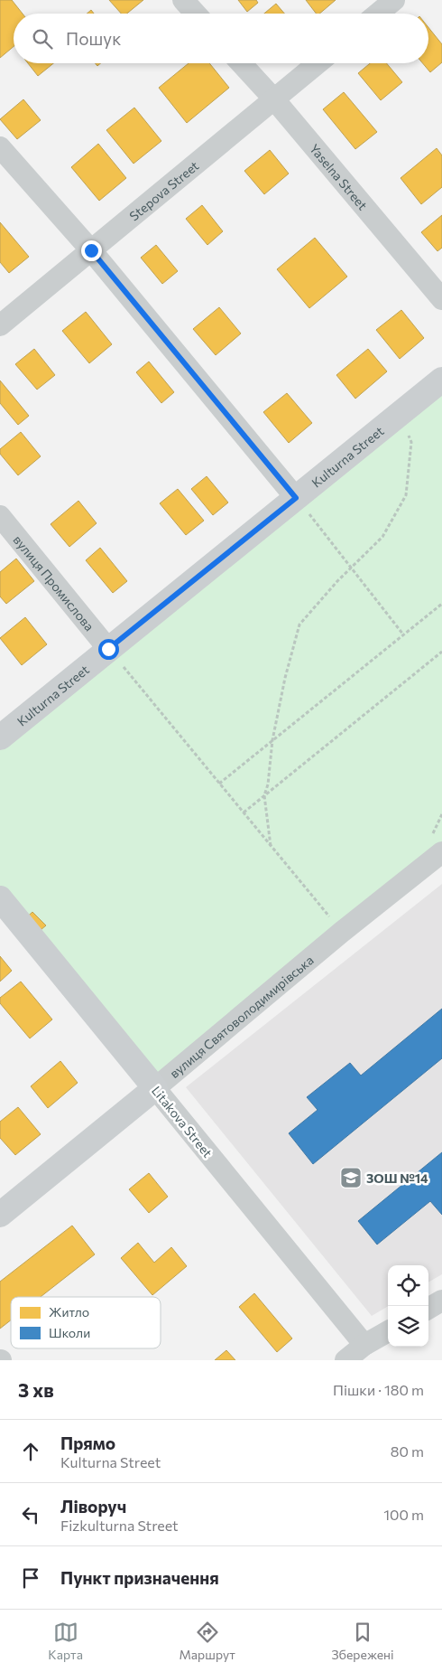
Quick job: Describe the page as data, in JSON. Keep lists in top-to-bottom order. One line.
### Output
{"streets":{"street":["Yaselna Street","Stepova Street","Kulturna Street","вулиця Промислова","вулиця Святоволодимирівська","Litakova Street"]},"crossings":[["Yaselna Street","Stepova Street"],["Kulturna Street","вулиця Промислова"],["вулиця Святоволодимирівська","Litakova Street"]],"places":{"school or university":["ЗОШ №14"]},"legend":["Житло","Школи"],"page":{"search":"Пошук","heading":["3 хв","Пішки · 180 m"],"list":[["Прямо","Kulturna Street","80 m"],["Ліворуч","Fizkulturna Street","100 m"],"Пункт призначення"],"nav":["Карта","Маршрут","Збережені"]}}
